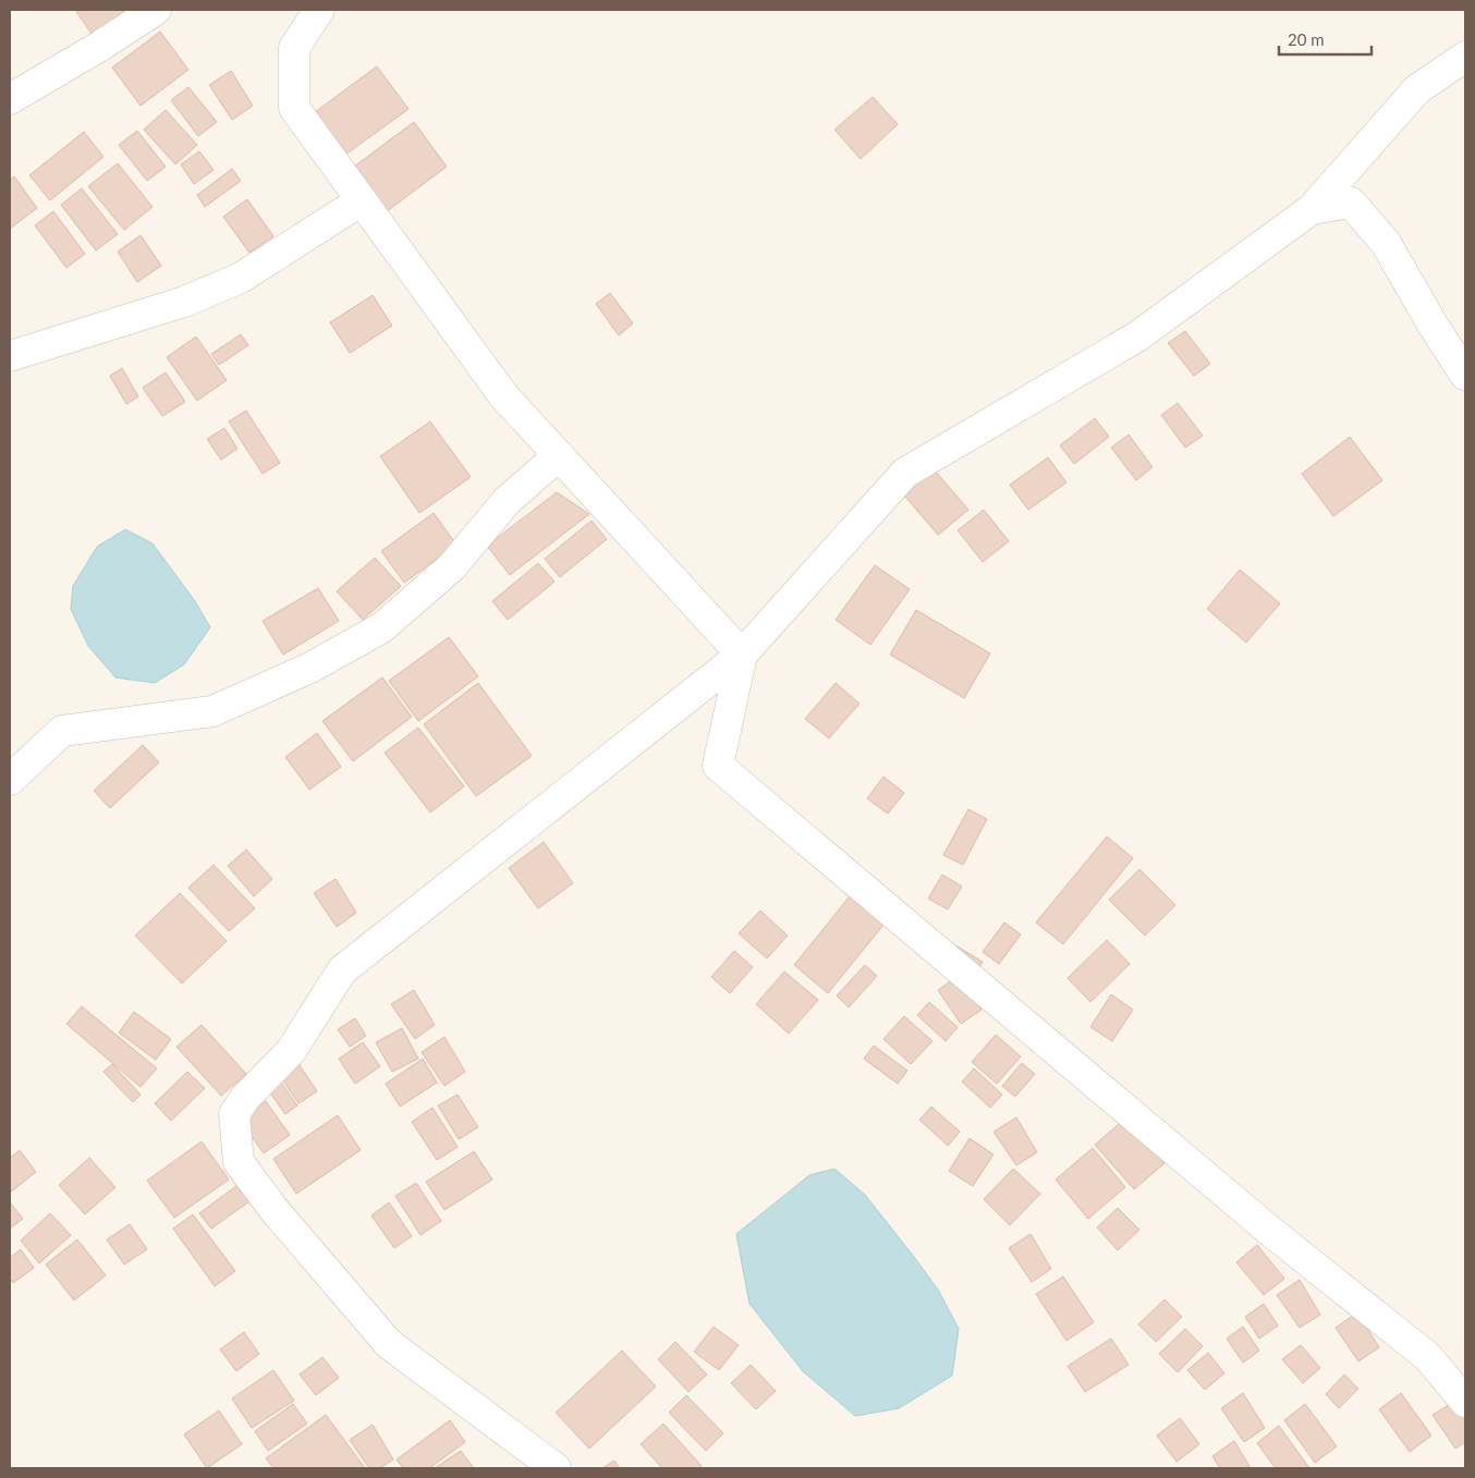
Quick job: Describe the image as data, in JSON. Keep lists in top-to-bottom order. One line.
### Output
{"scale_bar":"20 m"}
